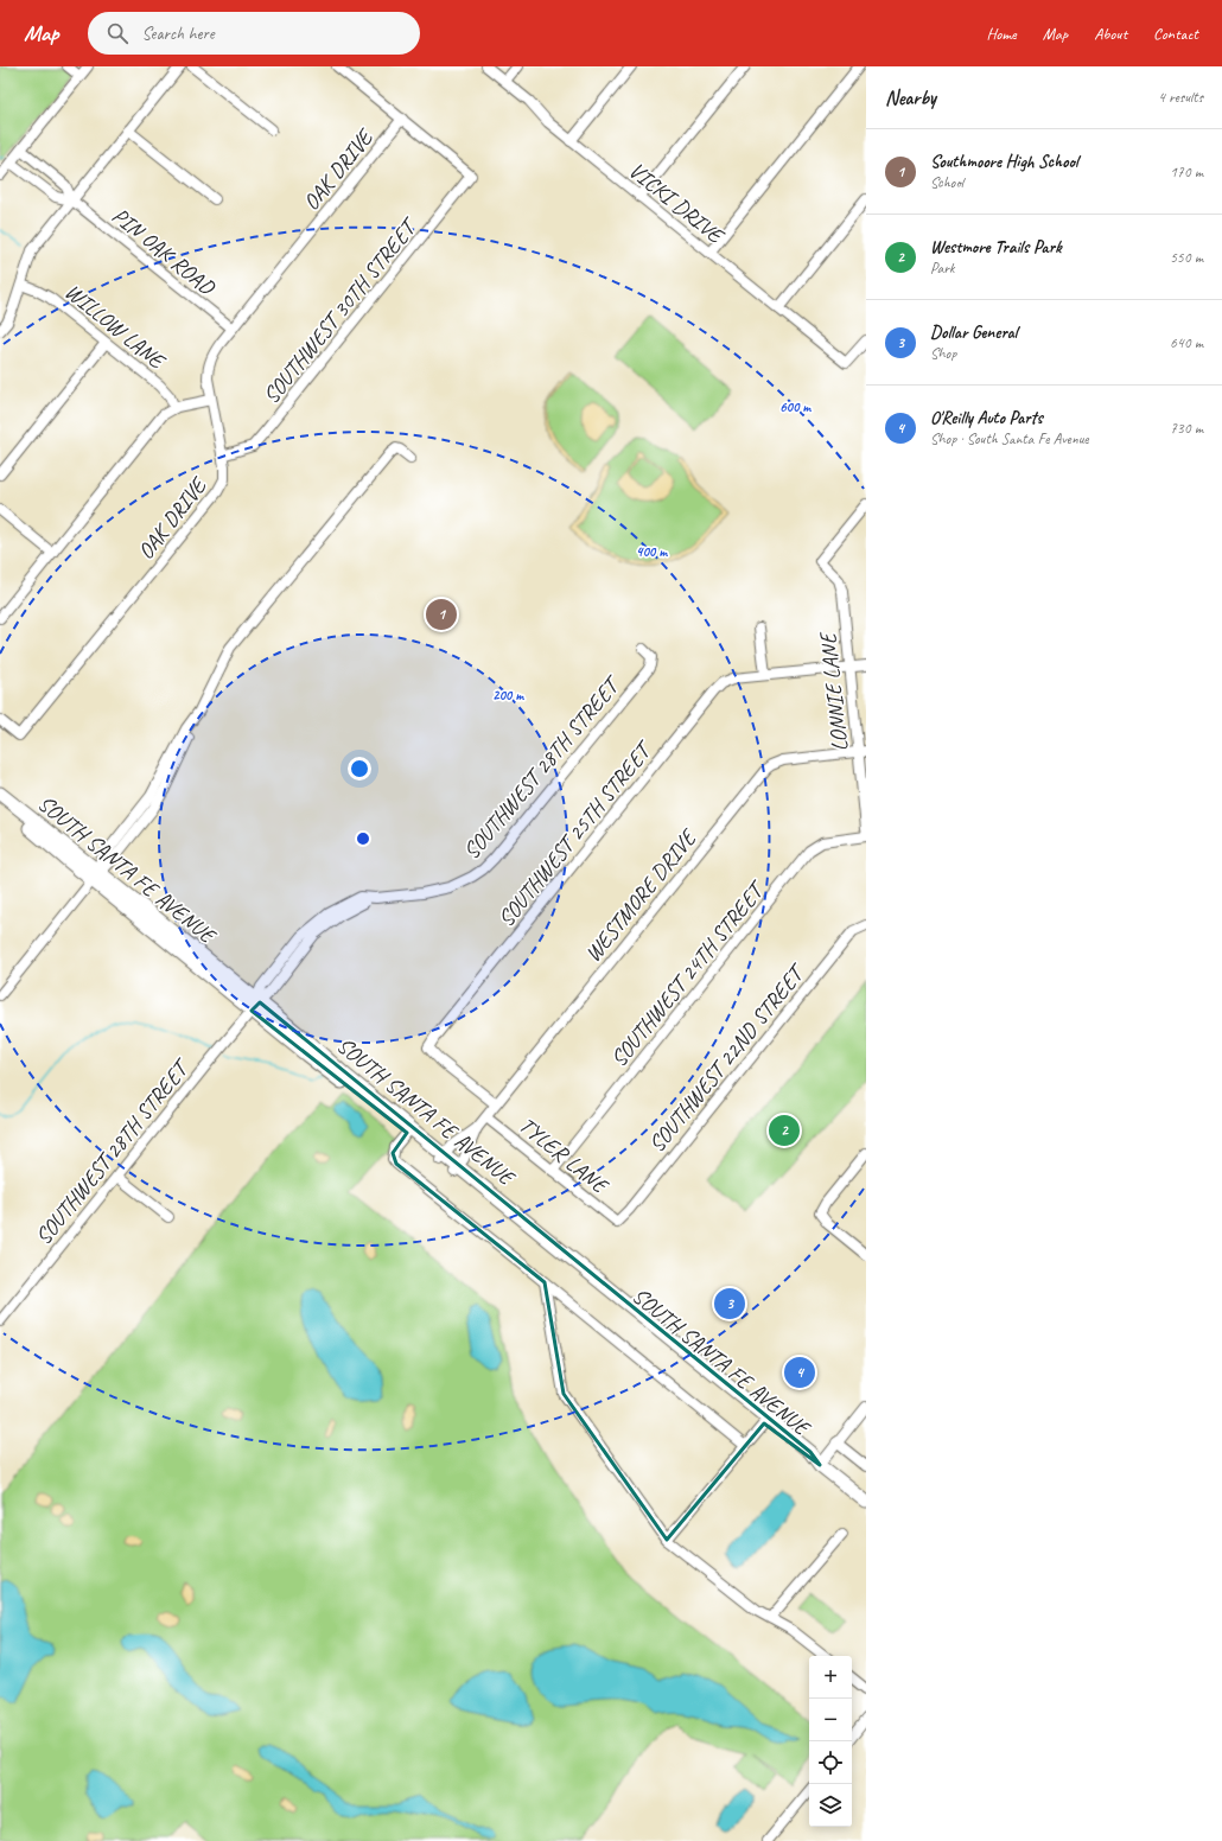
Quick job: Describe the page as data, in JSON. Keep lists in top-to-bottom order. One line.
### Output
{"streets":{"main road":["SOUTH SANTA FE AVENUE"],"street":["OAK DRIVE","VICKI DRIVE","PIN OAK ROAD","SOUTHWEST 30TH STREET","WILLOW LANE","LONNIE LANE","SOUTHWEST 28TH STREET","SOUTHWEST 25TH STREET","WESTMORE DRIVE","SOUTHWEST 24TH STREET","SOUTHWEST 22ND STREET","TYLER LANE"]},"crossings":[["OAK DRIVE","PIN OAK ROAD"],["OAK DRIVE","SOUTHWEST 30TH STREET"],["LONNIE LANE","SOUTHWEST 25TH STREET"],["LONNIE LANE","WESTMORE DRIVE"],["SOUTHWEST 28TH STREET","SOUTH SANTA FE AVENUE"],["SOUTHWEST 25TH STREET","TYLER LANE"],["SOUTH SANTA FE AVENUE","WESTMORE DRIVE"],["WESTMORE DRIVE","TYLER LANE"],["SOUTHWEST 24TH STREET","TYLER LANE"],["SOUTHWEST 22ND STREET","TYLER LANE"]],"page":{"header":"Map","search":"Search here","nav":["Home","Map","About","Contact"],"heading":["Nearby","4 results"],"list":[{"mark":"1","name":"Southmoore High School","note":"School","value":"170 m"},{"mark":"2","name":"Westmore Trails Park","note":"Park","value":"550 m"},{"mark":"3","name":"Dollar General","note":"Shop","value":"640 m"},{"mark":"4","name":"O'Reilly Auto Parts","note":"Shop · South Santa Fe Avenue","value":"730 m"}],"pins":["1","2","3","4"],"map_buttons":["+","−"]},"rings":["600 m","400 m","200 m"]}
